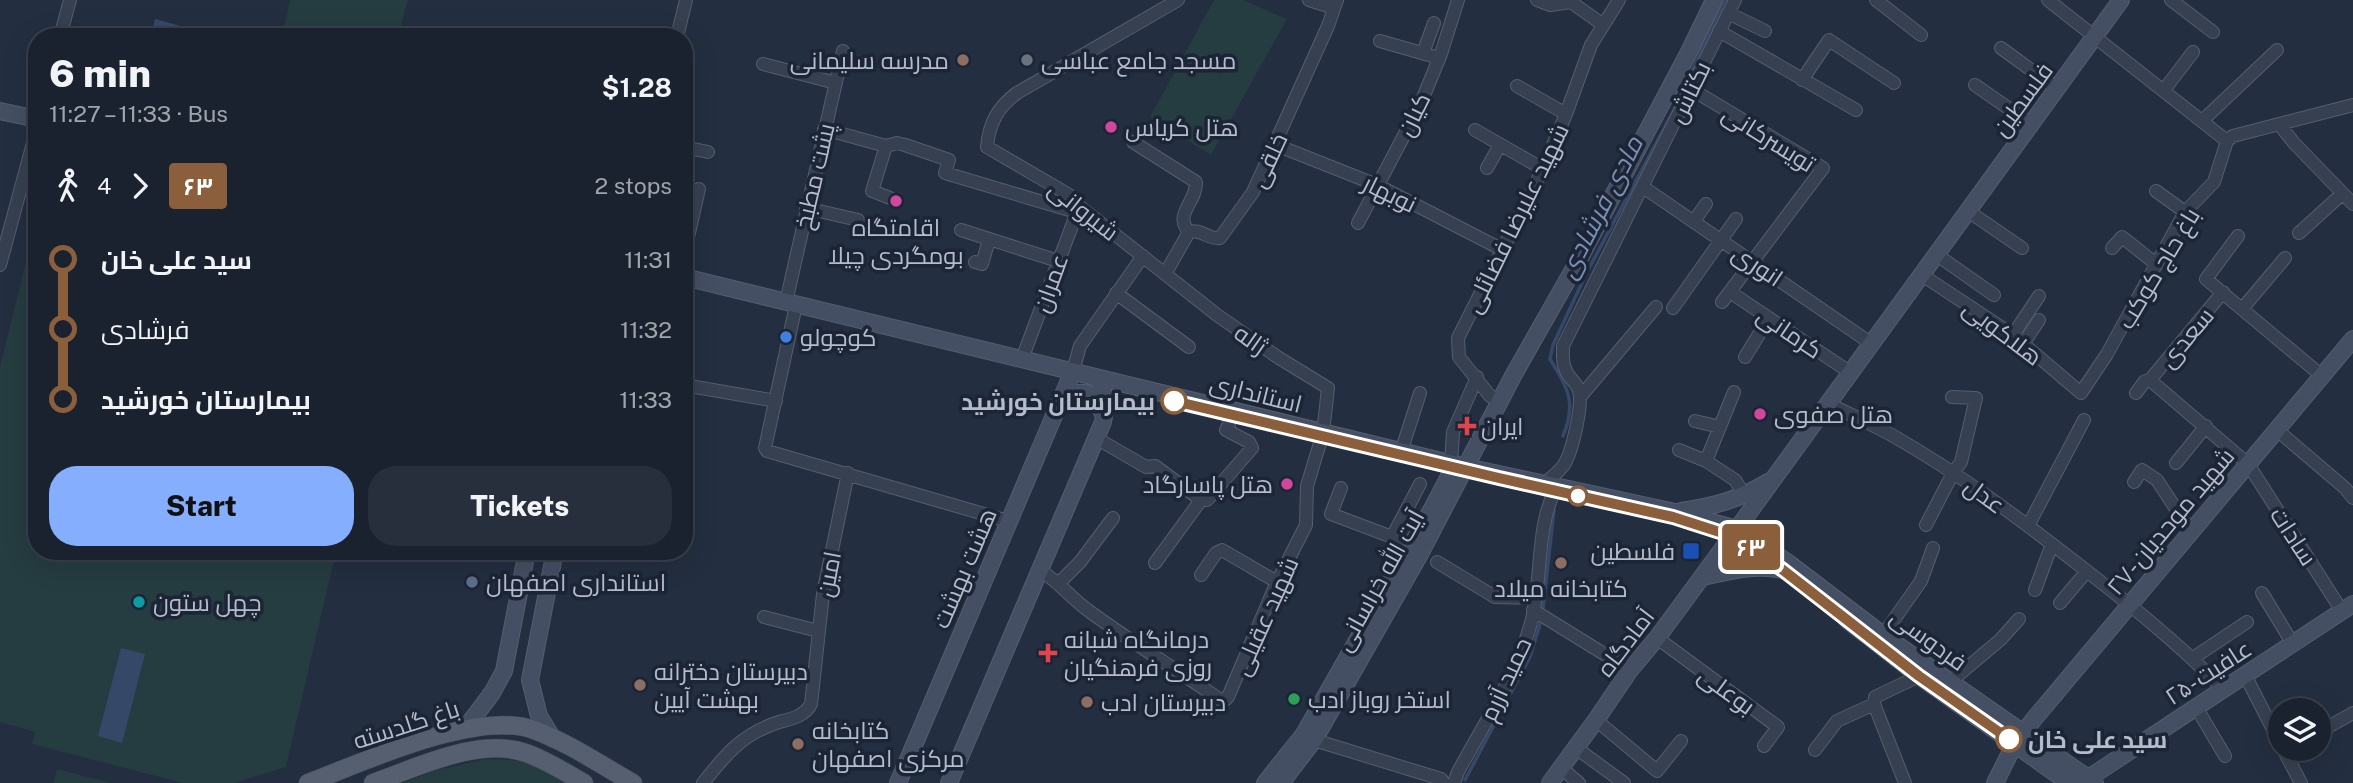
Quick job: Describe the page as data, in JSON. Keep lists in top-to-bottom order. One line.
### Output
{"streets":{"main road":["فلسطین","استانداری","۲۷-شهید موحدیان","هشت بهشت","آیت الله خراسانی","فردوسی","آمادگاه","۲۵-عافیت","باغ گلدسته"],"street":["بکتاش","کیان","تویسرکانی","خلقی","پشت مطبخ","نوبهار","شیروانی","شهید علیرضا فضائلی","انوری","باغ حاج کوکب","عمران","کرمانی","هلاکویی","سعدی","ژاله","عدل","سادات","امین","شهید عقیلی","حمید آزرم","بوعلی"]},"crossings":[["بکتاش","تویسرکانی"],["بکتاش","انوری"],["فلسطین","انوری"],["فلسطین","کرمانی"],["فلسطین","هلاکویی"],["فلسطین","استانداری"],["فلسطین","عدل"],["فلسطین","فردوسی"],["فلسطین","آمادگاه"],["کیان","نوبهار"],["تویسرکانی","انوری"],["تویسرکانی","کرمانی"],["خلقی","نوبهار"],["پشت مطبخ","استانداری"],["پشت مطبخ","امین"],["نوبهار","شهید علیرضا فضائلی"],["شیروانی","عمران"],["شیروانی","ژاله"],["انوری","کرمانی"],["باغ حاج کوکب","هلاکویی"],["عمران","استانداری"],["سعدی","۲۷-شهید موحدیان"],["سعدی","سادات"],["ژاله","استانداری"],["ژاله","شهید عقیلی"],["استانداری","هشت بهشت"],["استانداری","آیت الله خراسانی"],["استانداری","شهید عقیلی"],["استانداری","فردوسی"],["استانداری","آمادگاه"],["استانداری","حمید آزرم"],["عدل","۲۷-شهید موحدیان"],["۲۷-شهید موحدیان","سادات"],["۲۷-شهید موحدیان","فردوسی"],["سادات","۲۵-عافیت"],["فردوسی","آمادگاه"],["فردوسی","۲۵-عافیت"],["آمادگاه","بوعلی"]],"water":["مادی فرشادی"],"places":{"other":["مدرسه سلیمانی","مسجد جامع عباسی","هتل کریاس","اقامتگاه بومگردی چیلا","کوچولو","بیمارستان خورشید","هتل صفوی","هتل پاسارگاد","کتابخانه میلاد","استانداری اصفهان","چهل ستون","دبیرستان دخترانه بهشت آیین","استخر روباز ادب","دبیرستان ادب","سید علی خان","کتابخانه مرکزی اصفهان"],"health":["ایران","درمانگاه شبانه روزی فرهنگیان"],"transit":["فلسطین"]},"lines":["bus line ۶۳"],"page":{"on_map":"۶۳","heading":["6 min","11:27 – 11:33 · Bus","$1.28"],"legs":["4","۶۳","2 stops"],"list":[{"name":"سید علی خان","value":"11:31"},{"name":"فرشادی","value":"11:32"},{"name":"بیمارستان خورشید","value":"11:33"}],"buttons":["Start","Tickets"]}}
